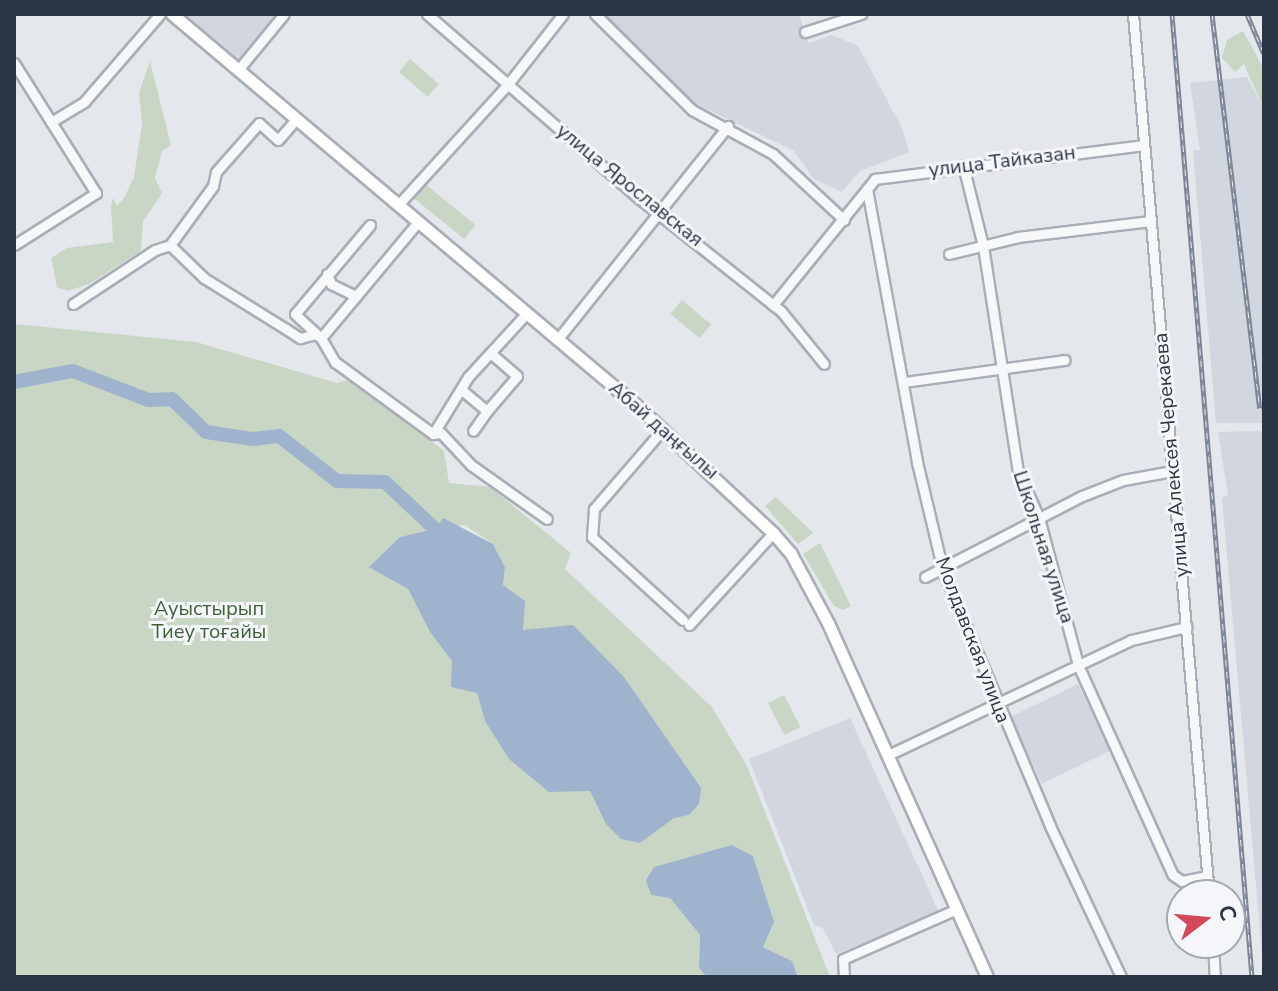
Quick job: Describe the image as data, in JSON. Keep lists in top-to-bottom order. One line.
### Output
{"streets":{"main road":["Абай даңғылы"],"street":["улица Тайказан","улица Ярославская","улица Алексея Черекаева","Школьная улица","Молдавская улица"]},"crossings":[["улица Тайказан","улица Алексея Черекаева"],["улица Тайказан","Школьная улица"],["улица Тайказан","Молдавская улица"],["улица Алексея Черекаева","Школьная улица"]],"parks":["Ауыстырып Тиеу тоғайы"],"north":"right"}
